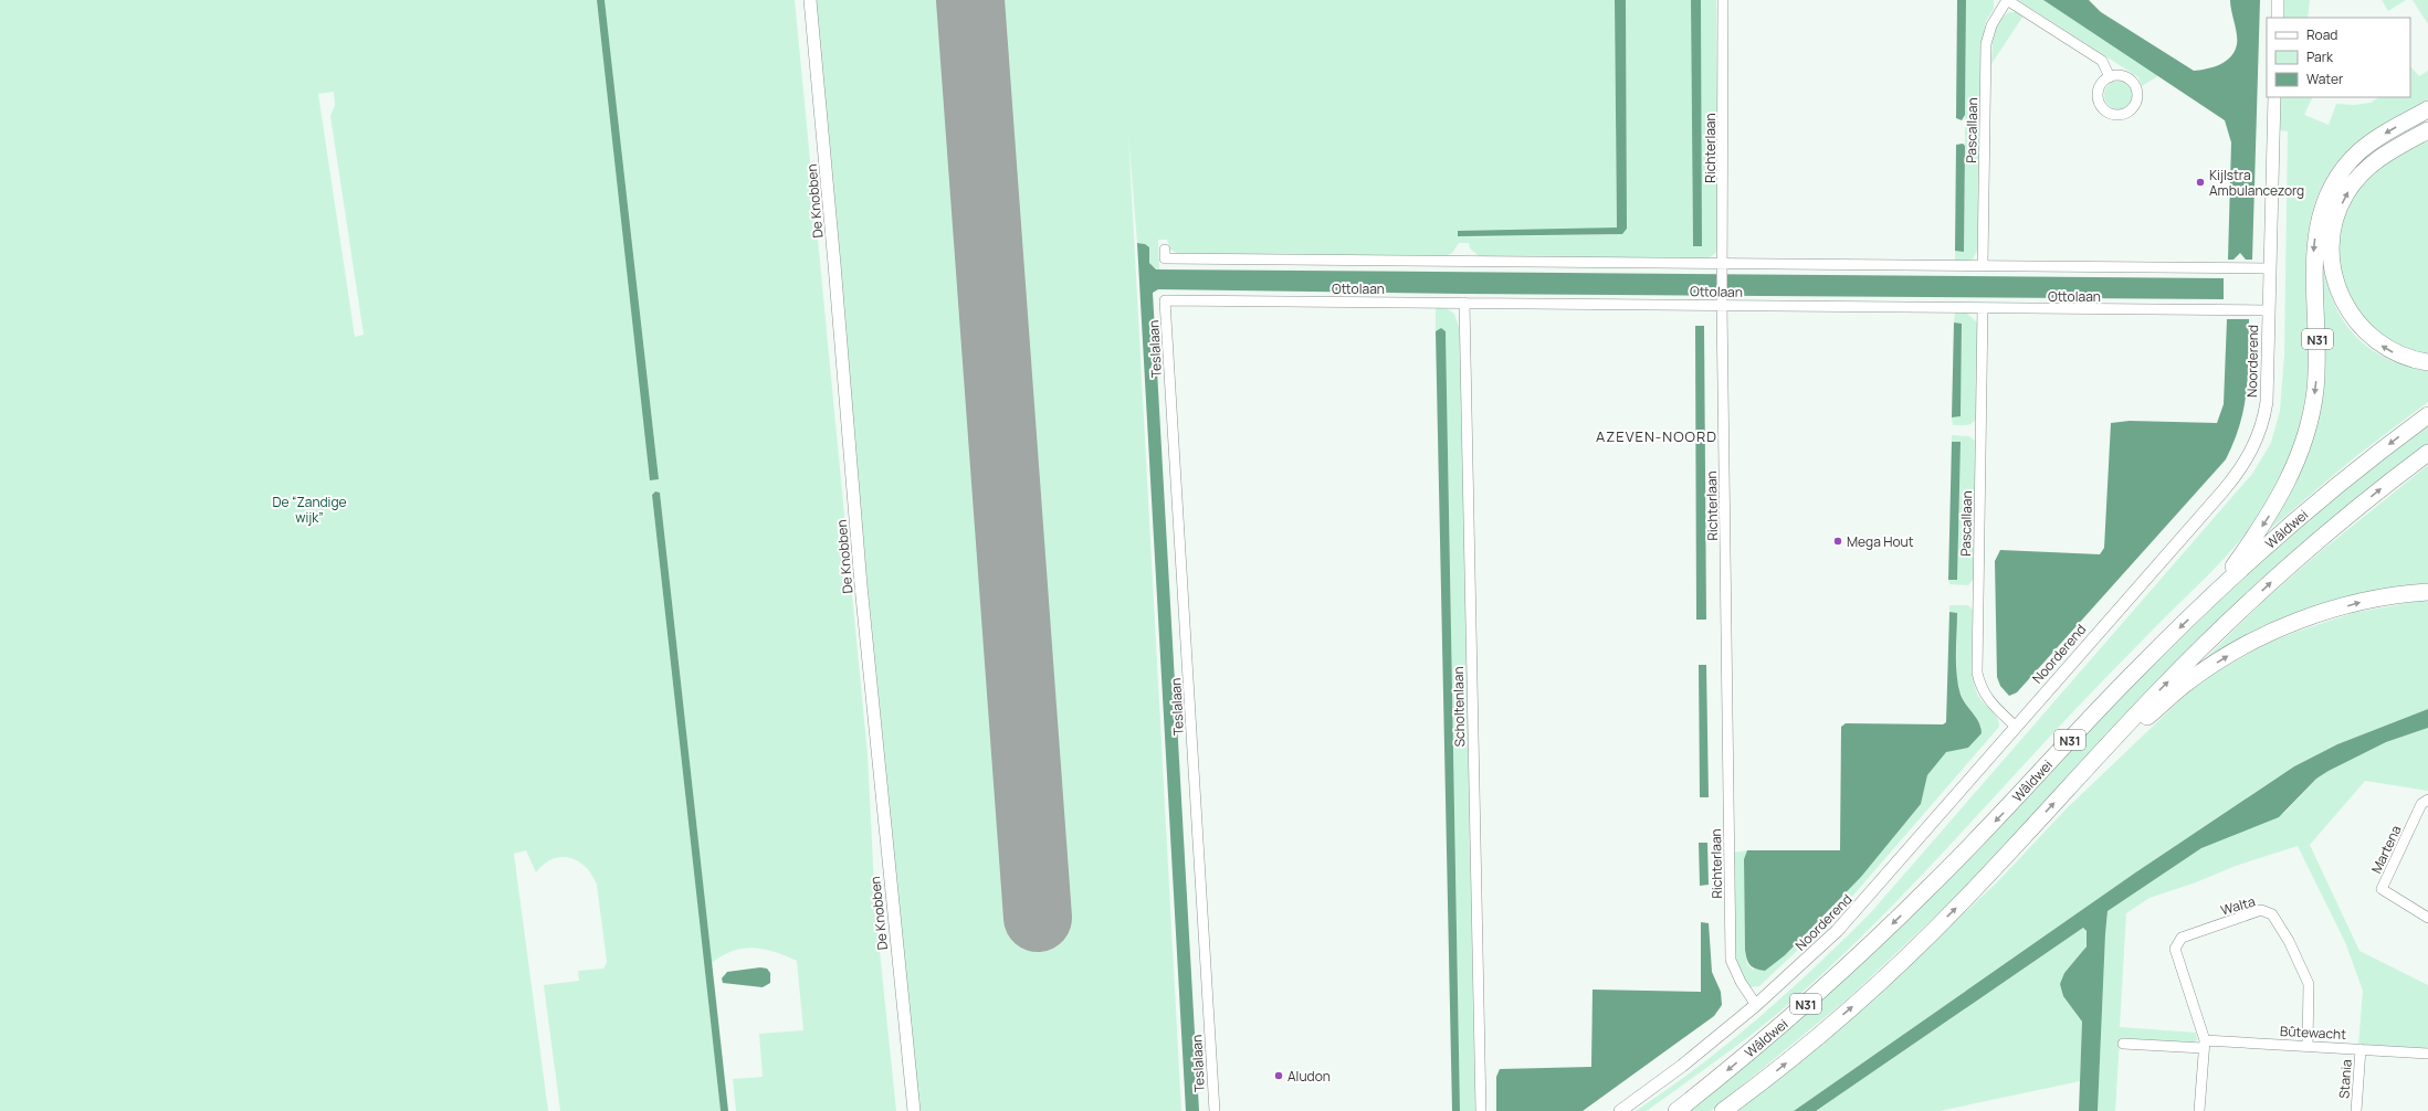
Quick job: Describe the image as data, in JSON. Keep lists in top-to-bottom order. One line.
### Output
{"streets":{"highway":["N31","Wâldwei"],"street":["Pascallaan","Richterlaan","De Knobben","Ottolaan","Teslalaan","Noorderend","Scholtenlaan","Martena","Walta","Bûtewacht","Stania"]},"crossings":[["Pascallaan","Ottolaan"],["Pascallaan","Noorderend"],["Richterlaan","Ottolaan"],["Richterlaan","Noorderend"],["Ottolaan","Teslalaan"],["Ottolaan","Noorderend"],["Ottolaan","Scholtenlaan"],["N31","Wâldwei"],["Walta","Bûtewacht"],["Bûtewacht","Stania"]],"districts":["AZEVEN-NOORD"],"parks":["De “Zandige wijk”"],"places":["Kijlstra Ambulancezorg","Mega Hout","Aludon"],"legend":["Road","Park","Water"]}
